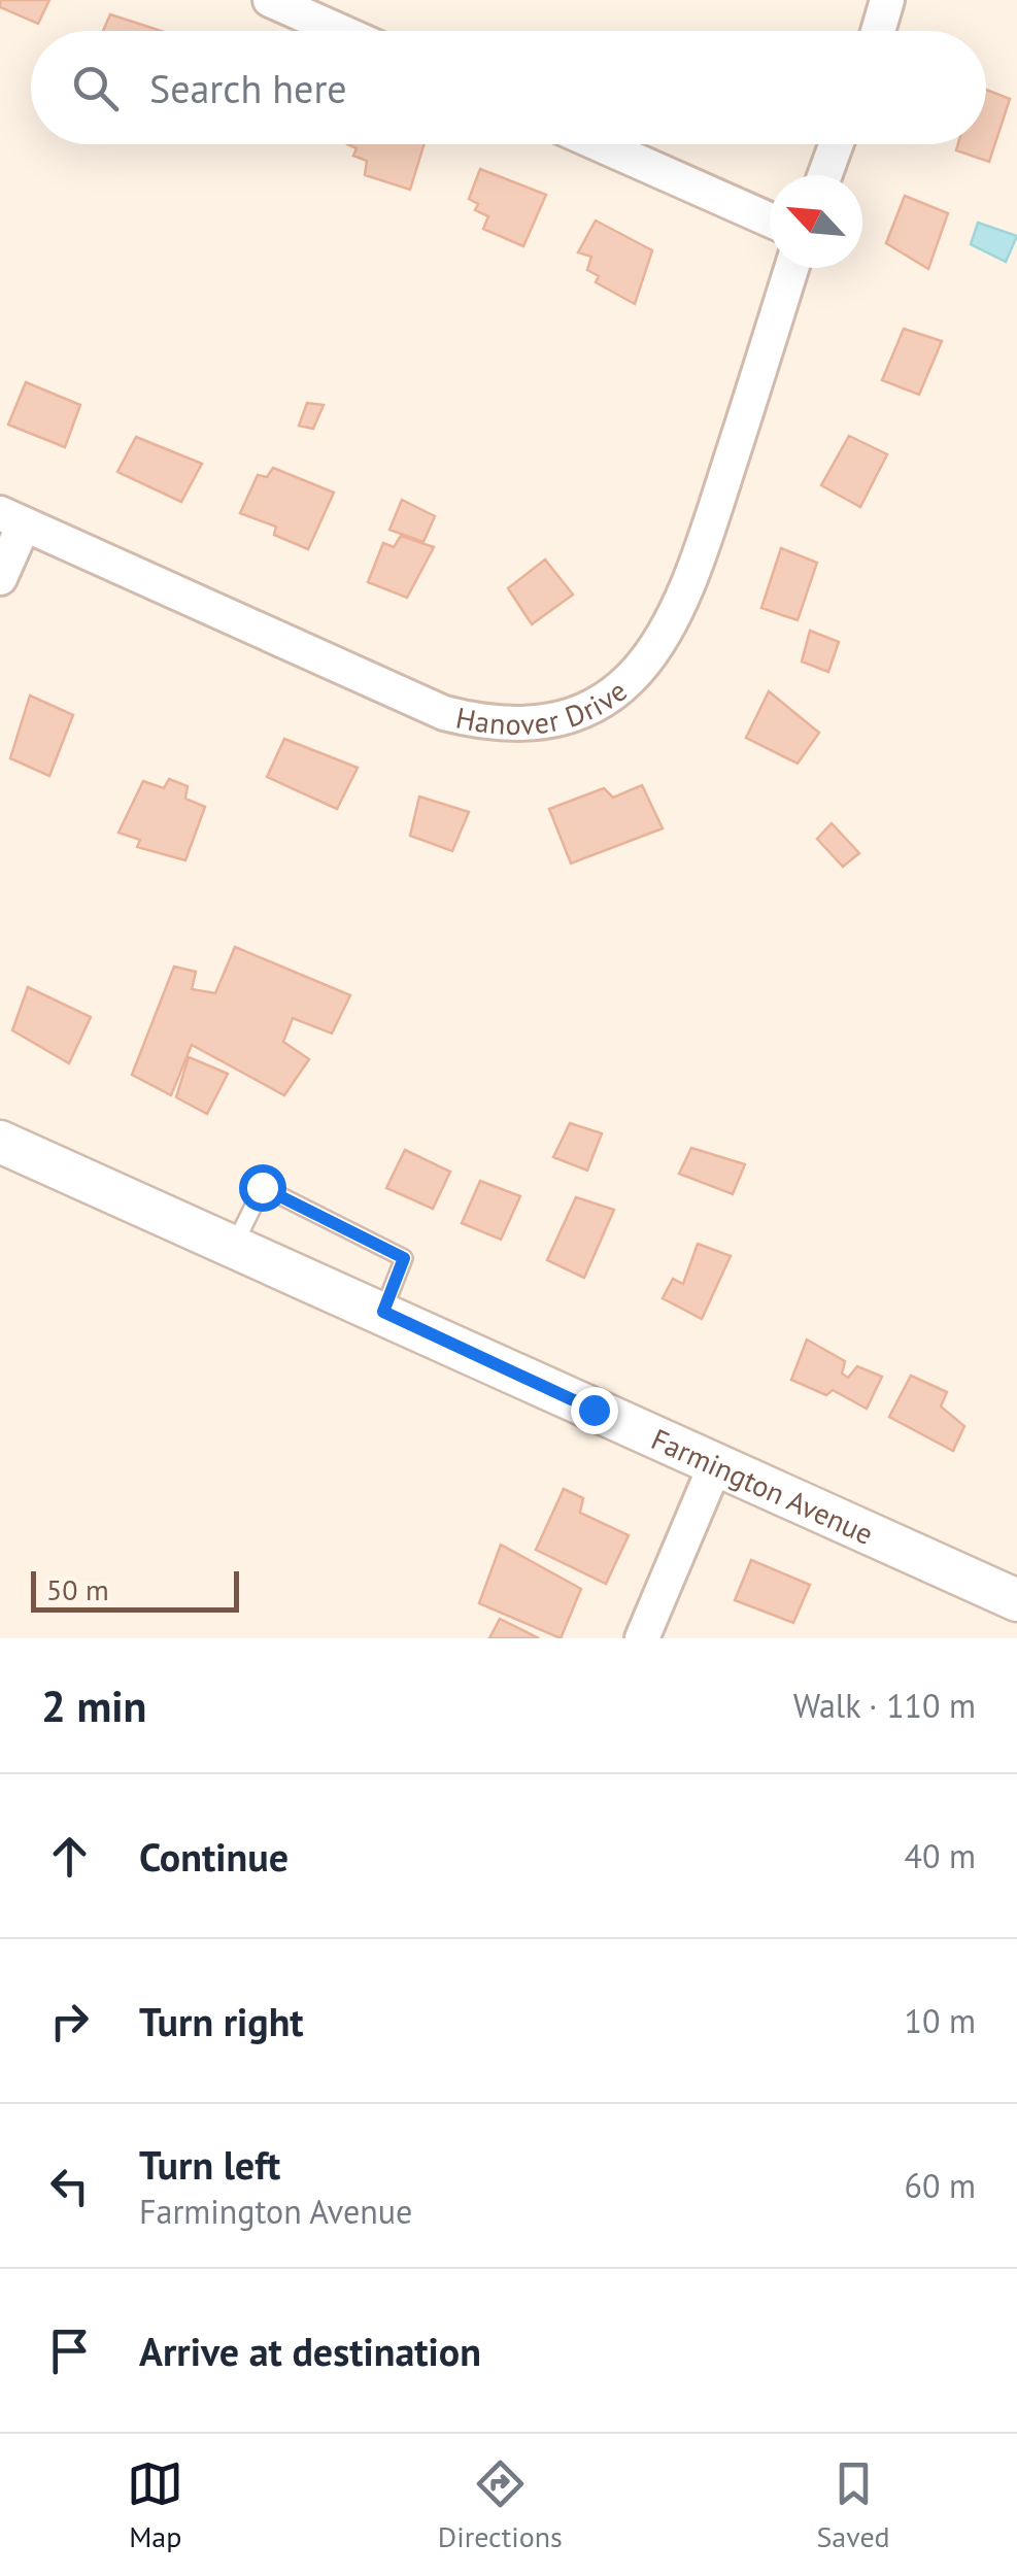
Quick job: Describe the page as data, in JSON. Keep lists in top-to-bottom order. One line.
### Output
{"streets":{"street":["Hanover Drive","Farmington Avenue"]},"scale_bar":"50 m","north":"top left","page":{"search":"Search here","scale":"50 m","heading":["2 min","Walk · 110 m"],"list":[["Continue","40 m"],["Turn right","10 m"],["Turn left","Farmington Avenue","60 m"],"Arrive at destination"],"nav":["Map","Directions","Saved"]}}
